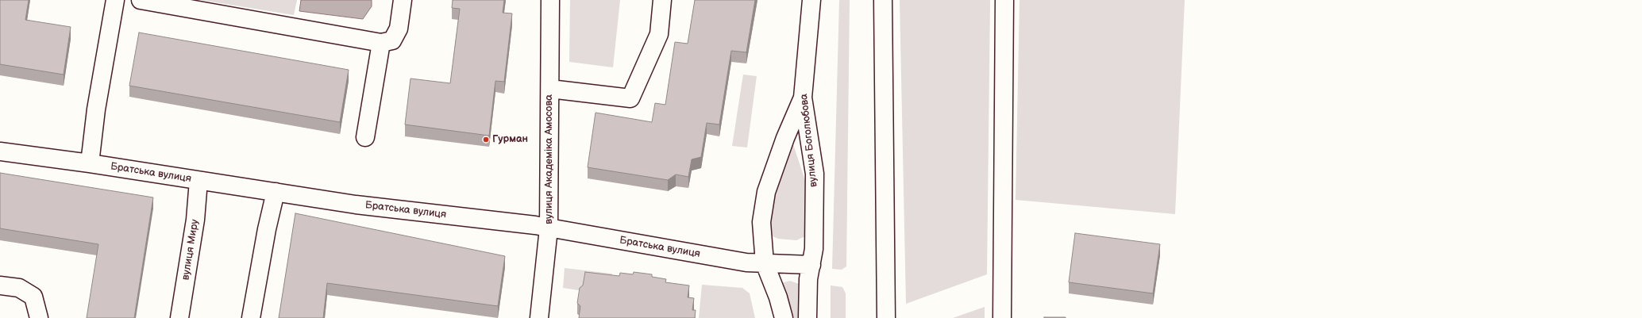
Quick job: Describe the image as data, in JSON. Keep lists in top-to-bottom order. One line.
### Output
{"streets":{"street":["вулиця Боголюбова","вулиця Академіка Амосова","Братська вулиця","вулиця Миру"]},"crossings":[["вулиця Боголюбова","Братська вулиця"],["вулиця Академіка Амосова","Братська вулиця"],["Братська вулиця","вулиця Миру"]],"places":["Гурман"]}
